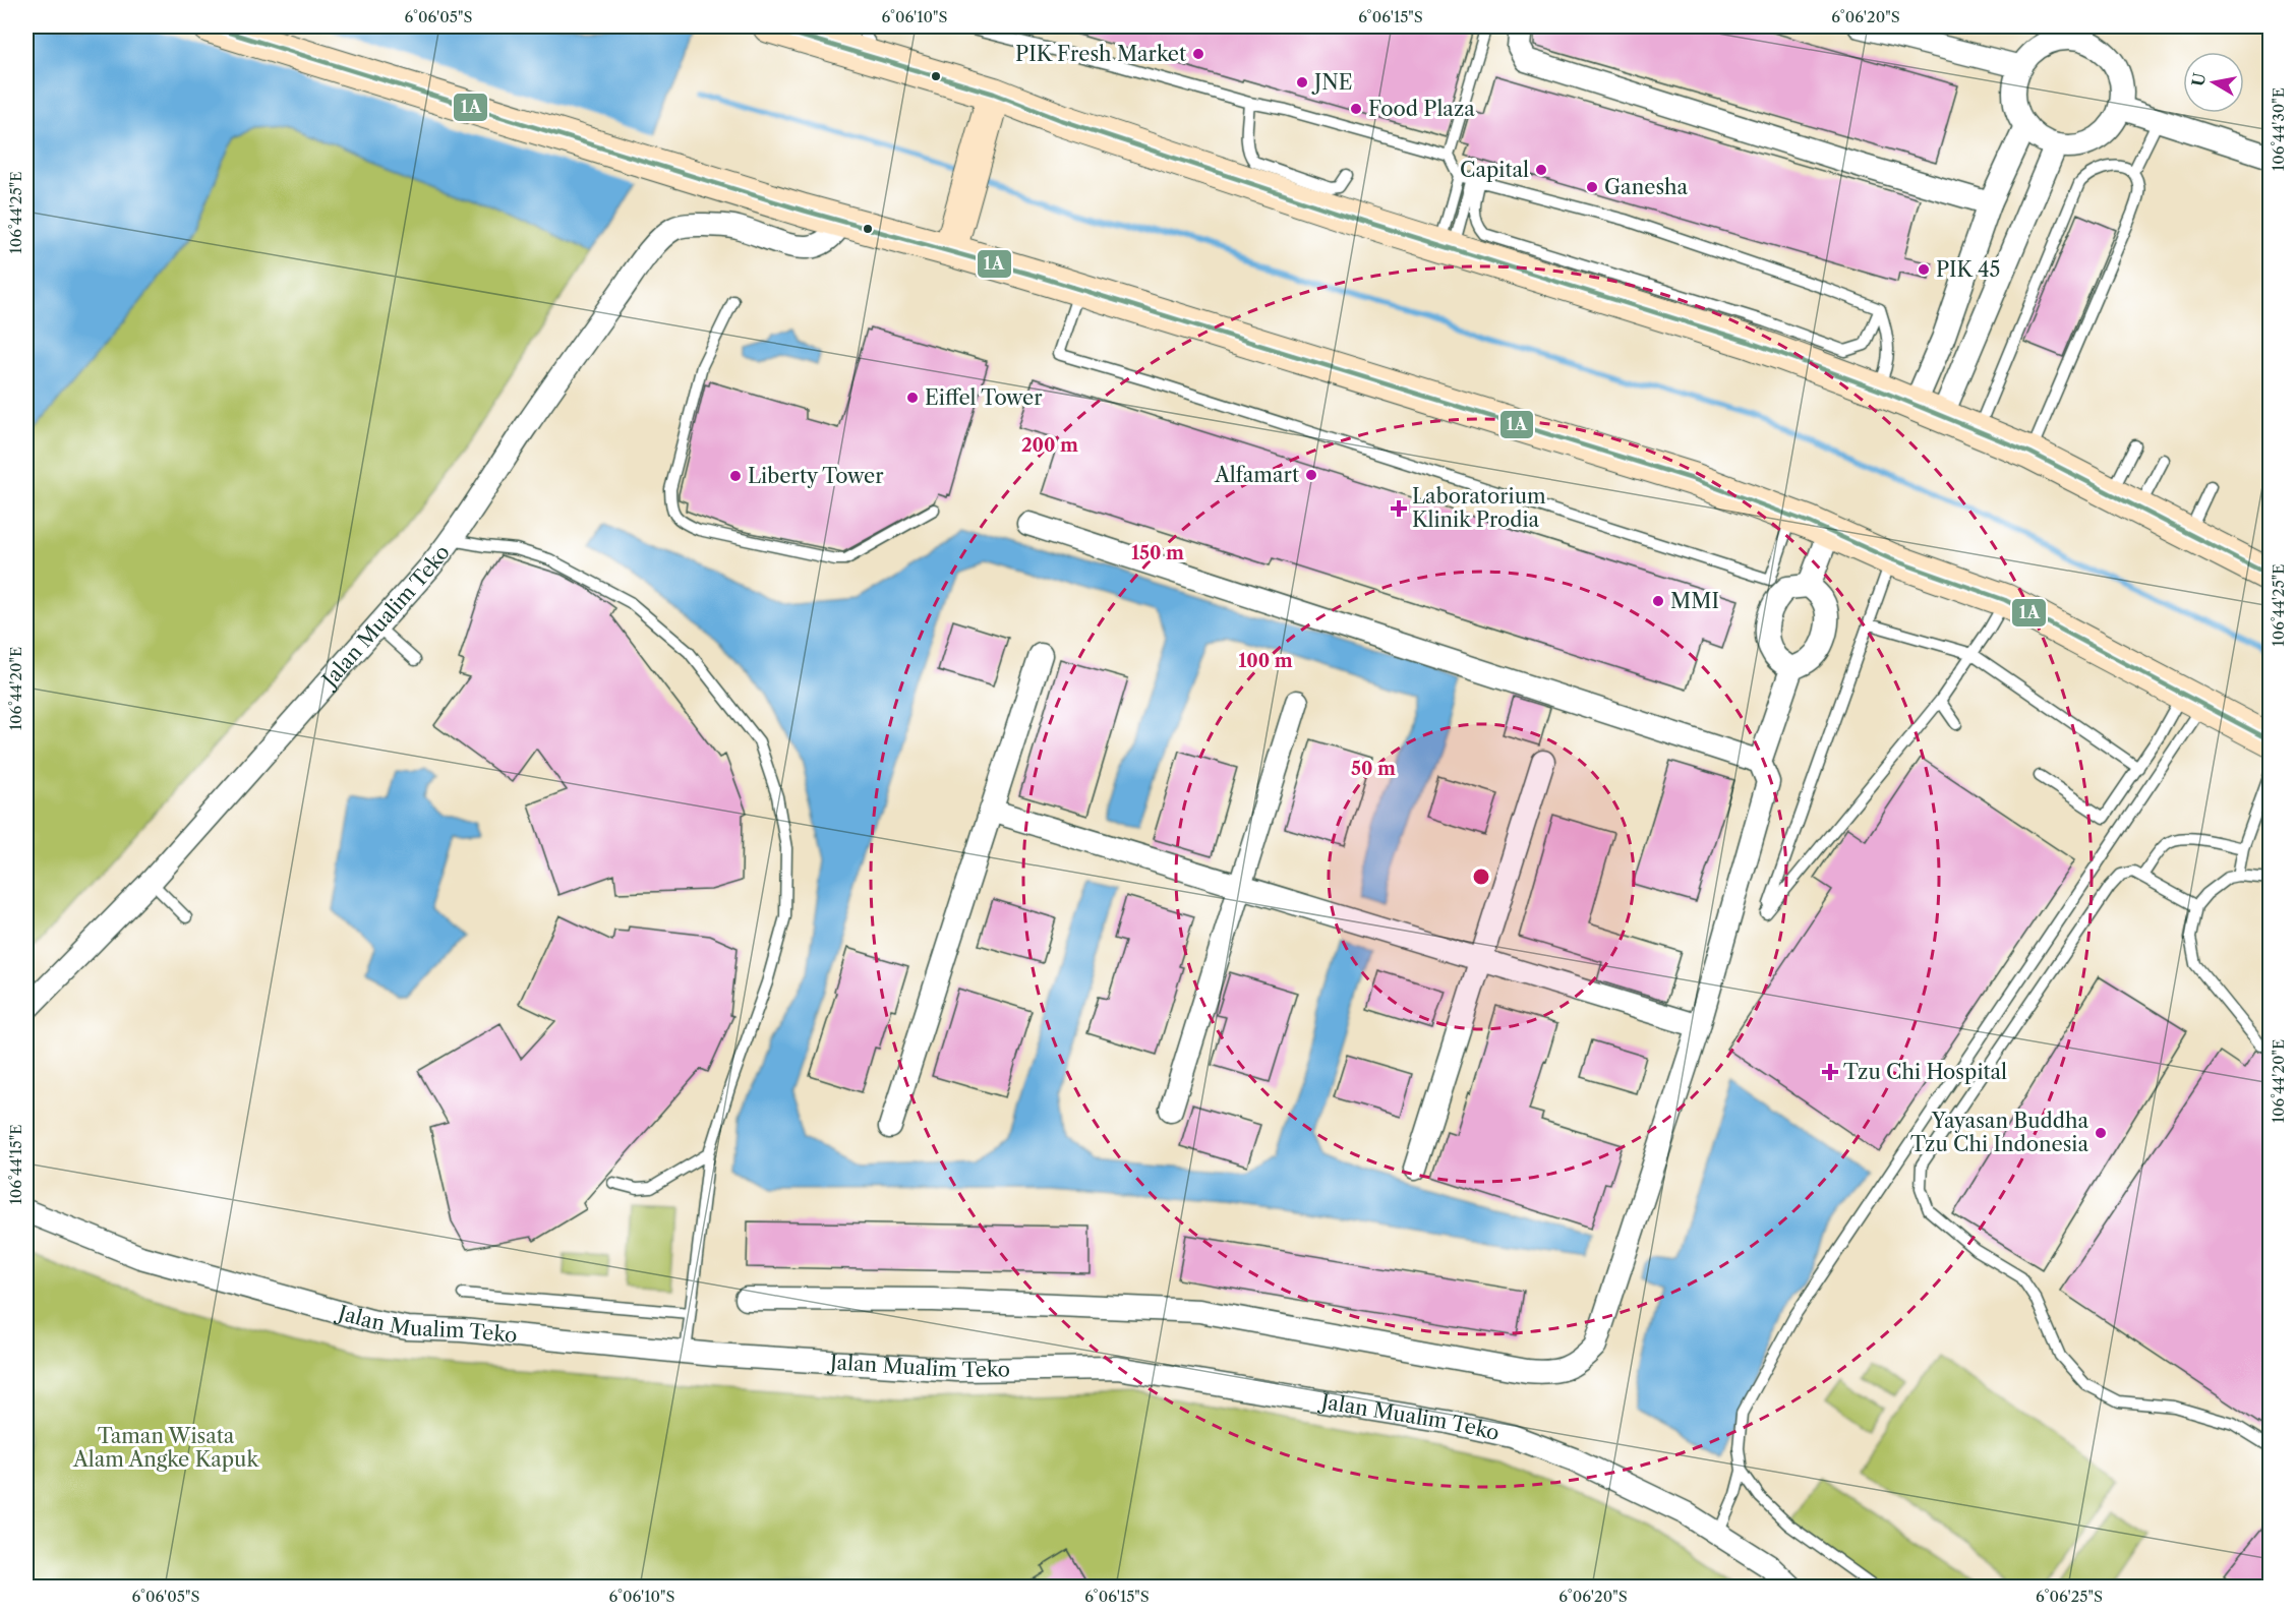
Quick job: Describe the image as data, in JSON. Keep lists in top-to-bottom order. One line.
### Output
{"streets":{"street":["Jalan Mualim Teko"]},"parks":["Taman Wisata Alam Angke Kapuk"],"places":{"other":["PIK Fresh Market","JNE","Food Plaza","Capital","Ganesha","PIK 45","Eiffel Tower","Alfamart","Liberty Tower","MMI","Yayasan Buddha Tzu Chi Indonesia"],"health":["Laboratorium Klinik Prodia","Tzu Chi Hospital"]},"lines":["transit line 1A"],"north":"left","coordinates":["6°06'05\"S","6°06'10\"S","6°06'15\"S","6°06'20\"S","106°44'30\"E","106°44'25\"E","106°44'20\"E","106°44'15\"E","6°06'25\"S"],"rings":["200 m","150 m","100 m","50 m"]}
